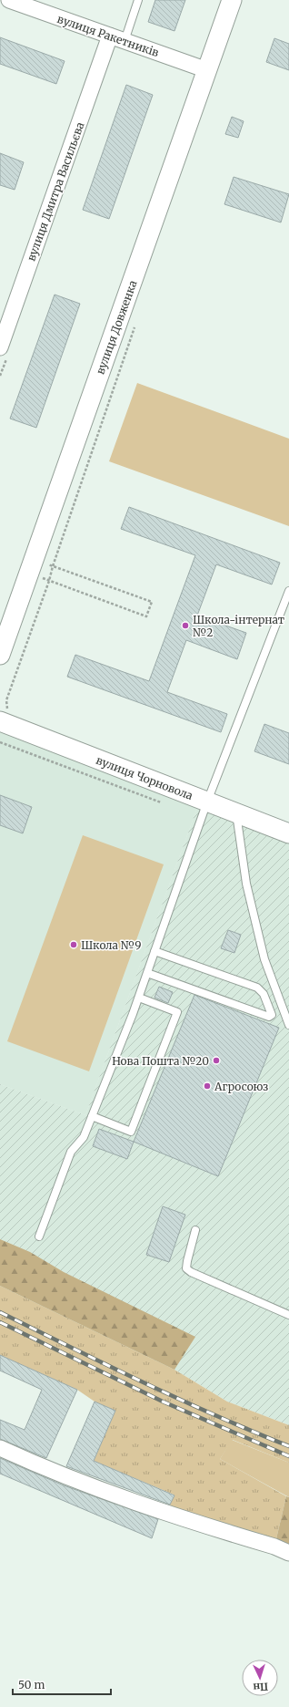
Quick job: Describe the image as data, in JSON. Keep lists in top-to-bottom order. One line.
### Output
{"streets":{"street":["вулиця Ракетників","вулиця Дмитра Васильєва","вулиця Довженка","вулиця Чорновола"]},"crossings":[["вулиця Ракетників","вулиця Дмитра Васильєва"],["вулиця Ракетників","вулиця Довженка"]],"places":["Школа-інтернат №2","Школа №9","Нова Пошта №20","Агросоюз"],"scale_bar":"50 m","north":"bottom"}
